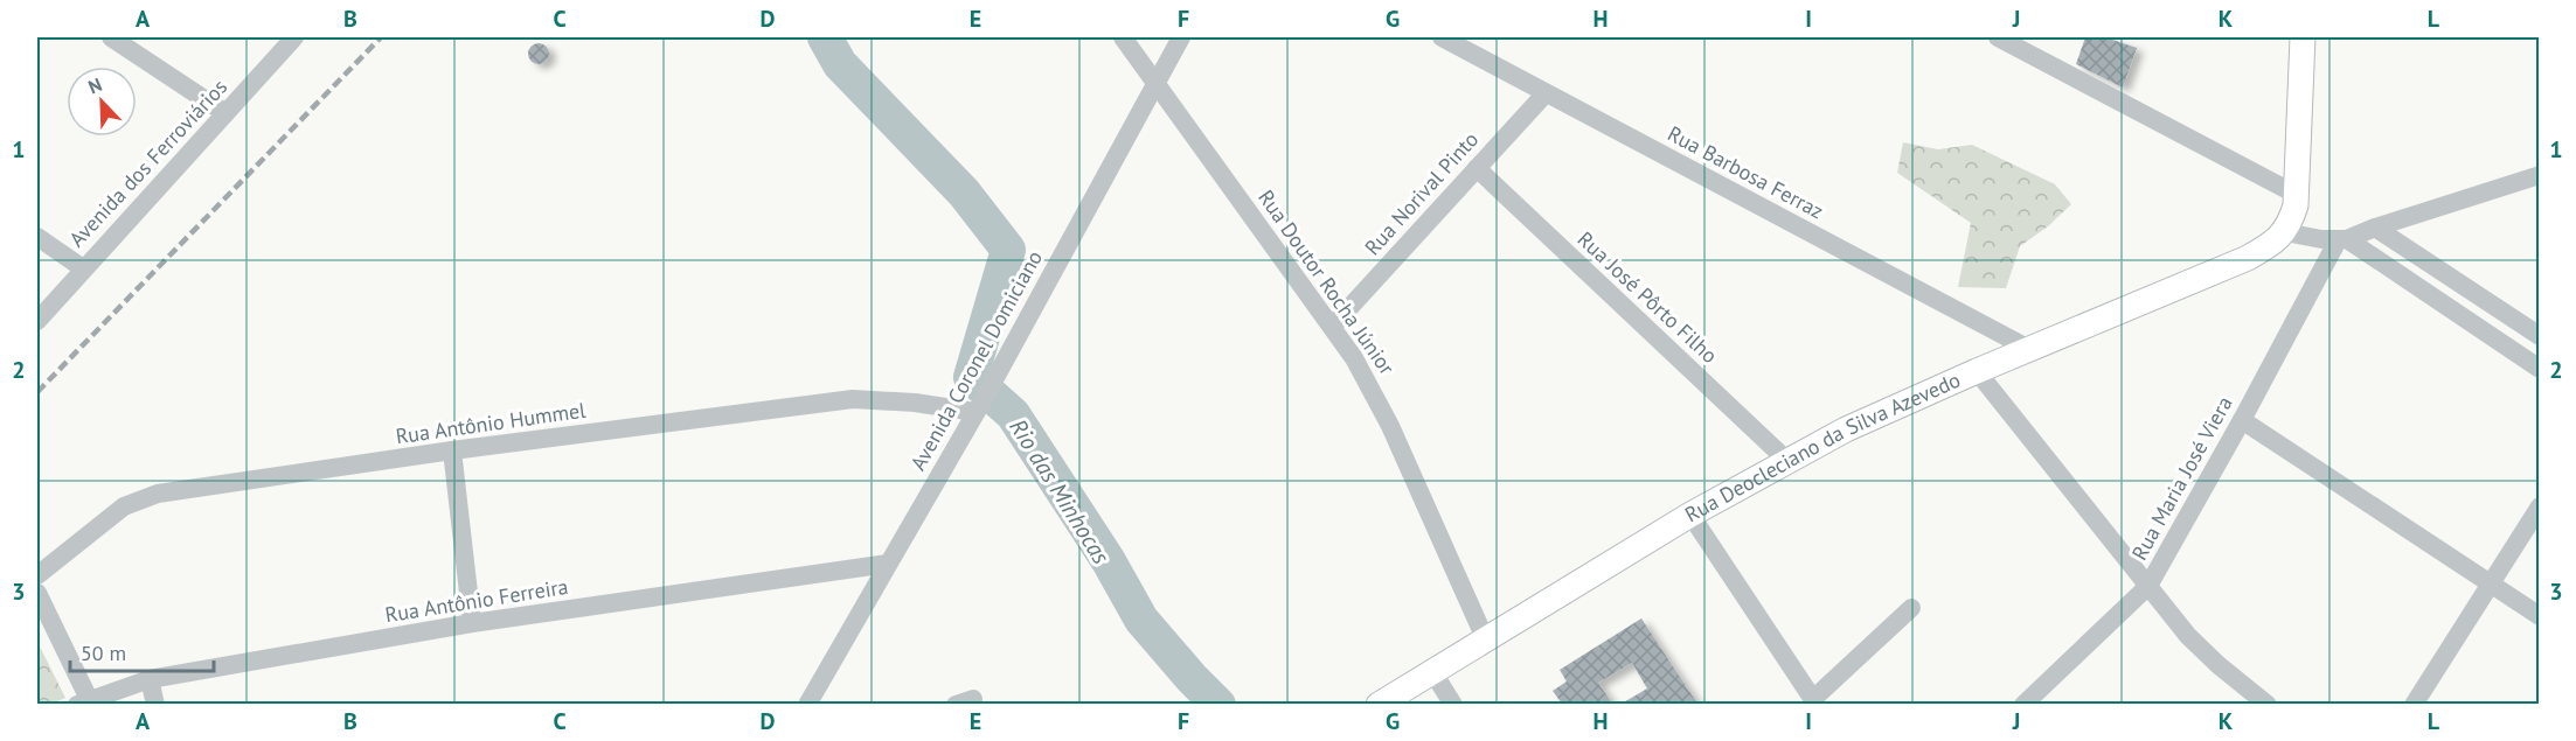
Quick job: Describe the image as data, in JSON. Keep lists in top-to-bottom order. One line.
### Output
{"streets":{"main road":["Rua Deocleciano da Silva Azevedo"],"street":["Avenida dos Ferroviários","Rua Barbosa Ferraz","Rua Norival Pinto","Rua Doutor Rocha Júnior","Rua José Pôrto Filho","Avenida Coronel Domiciano","Rua Antônio Hummel","Rua Maria José Viera","Rua Antônio Ferreira"]},"crossings":[["Rua Barbosa Ferraz","Rua Norival Pinto"],["Rua Barbosa Ferraz","Rua Deocleciano da Silva Azevedo"],["Rua Norival Pinto","Rua Doutor Rocha Júnior"],["Rua Norival Pinto","Rua José Pôrto Filho"],["Rua Doutor Rocha Júnior","Avenida Coronel Domiciano"],["Rua Doutor Rocha Júnior","Rua Deocleciano da Silva Azevedo"],["Rua José Pôrto Filho","Rua Deocleciano da Silva Azevedo"],["Avenida Coronel Domiciano","Rua Antônio Hummel"],["Avenida Coronel Domiciano","Rua Antônio Ferreira"]],"water":["Rio das Minhocas"],"scale_bar":"50 m","north":"top left","grid":{"columns":["A","B","C","D","E","F","G","H","I","J","K","L"],"rows":["1","2","3"]}}
